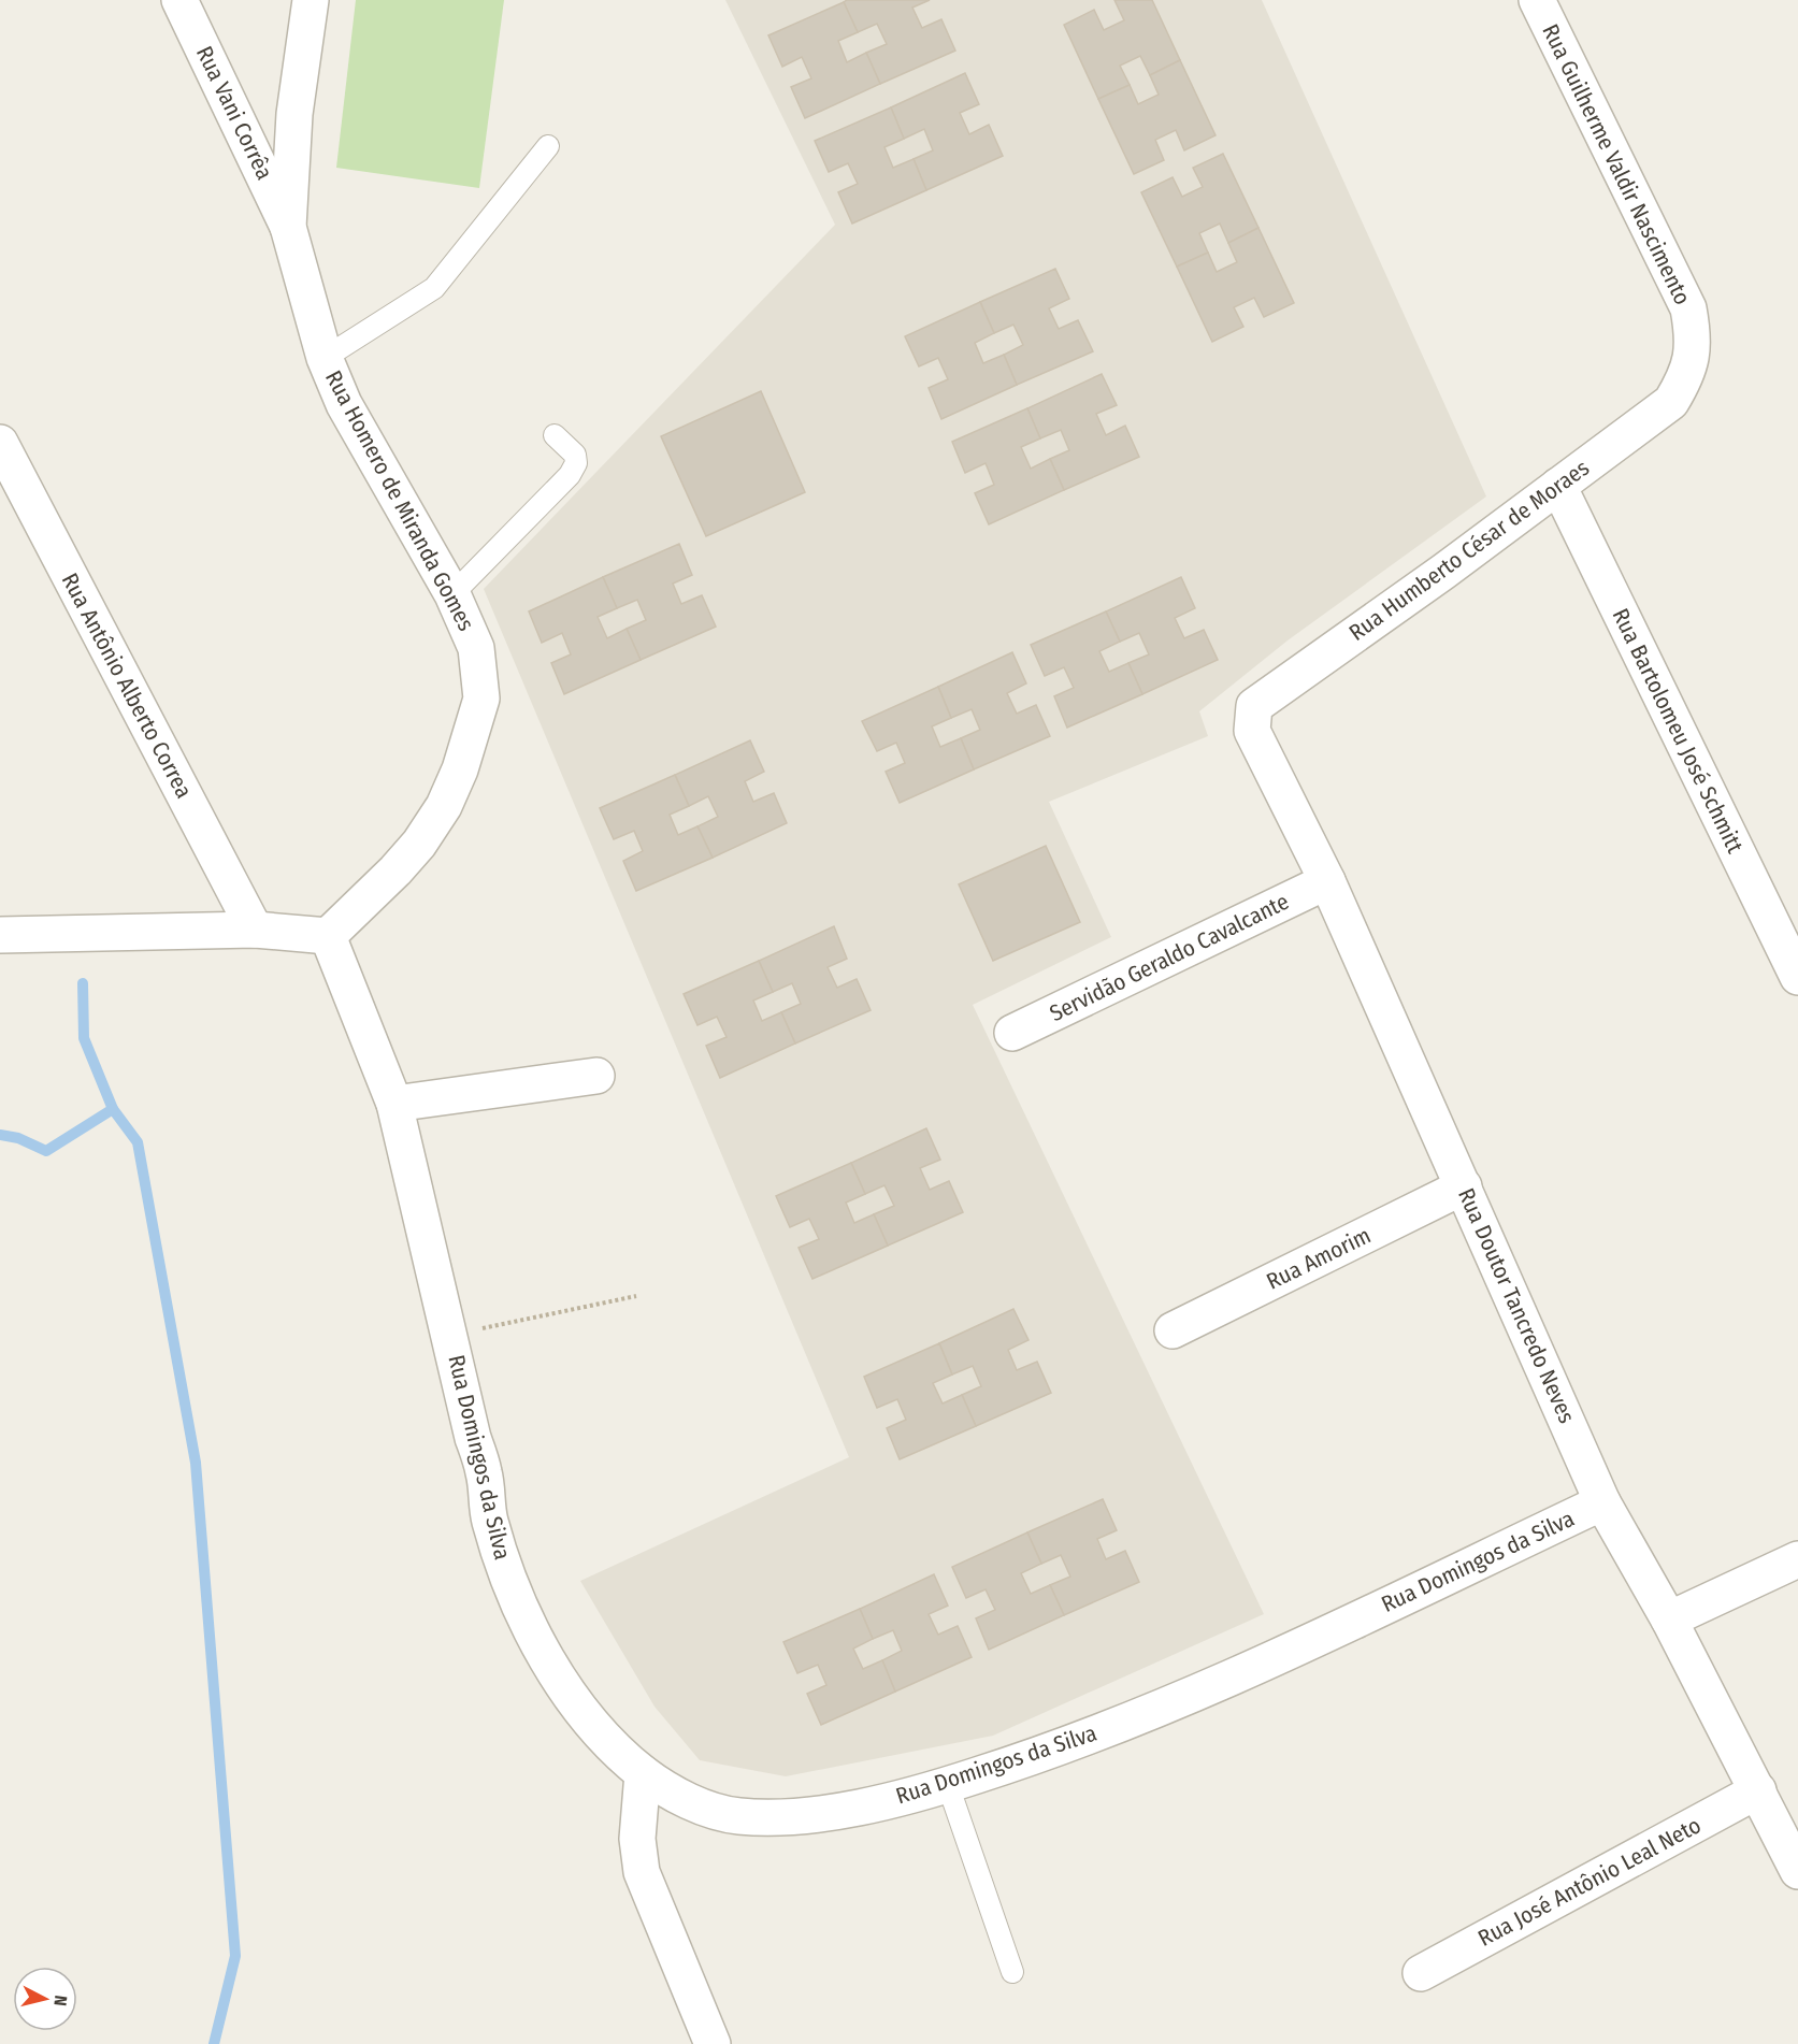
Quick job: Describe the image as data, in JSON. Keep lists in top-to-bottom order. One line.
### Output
{"streets":{"street":["Rua Vani Corrêa","Rua Guilherme Valdir Nascimento","Rua Homero de Miranda Gomes","Rua Humberto César de Moraes","Rua Antônio Alberto Correa","Rua Bartolomeu José Schmitt","Servidão Geraldo Cavalcante","Rua Amorim","Rua Doutor Tancredo Neves","Rua Domingos da Silva","Rua José Antônio Leal Neto"]},"crossings":[["Rua Vani Corrêa","Rua Homero de Miranda Gomes"],["Rua Guilherme Valdir Nascimento","Rua Humberto César de Moraes"],["Rua Homero de Miranda Gomes","Rua Domingos da Silva"],["Rua Humberto César de Moraes","Rua Bartolomeu José Schmitt"],["Rua Humberto César de Moraes","Rua Doutor Tancredo Neves"],["Servidão Geraldo Cavalcante","Rua Doutor Tancredo Neves"],["Rua Amorim","Rua Doutor Tancredo Neves"],["Rua Doutor Tancredo Neves","Rua Domingos da Silva"],["Rua Doutor Tancredo Neves","Rua José Antônio Leal Neto"]],"north":"right"}
